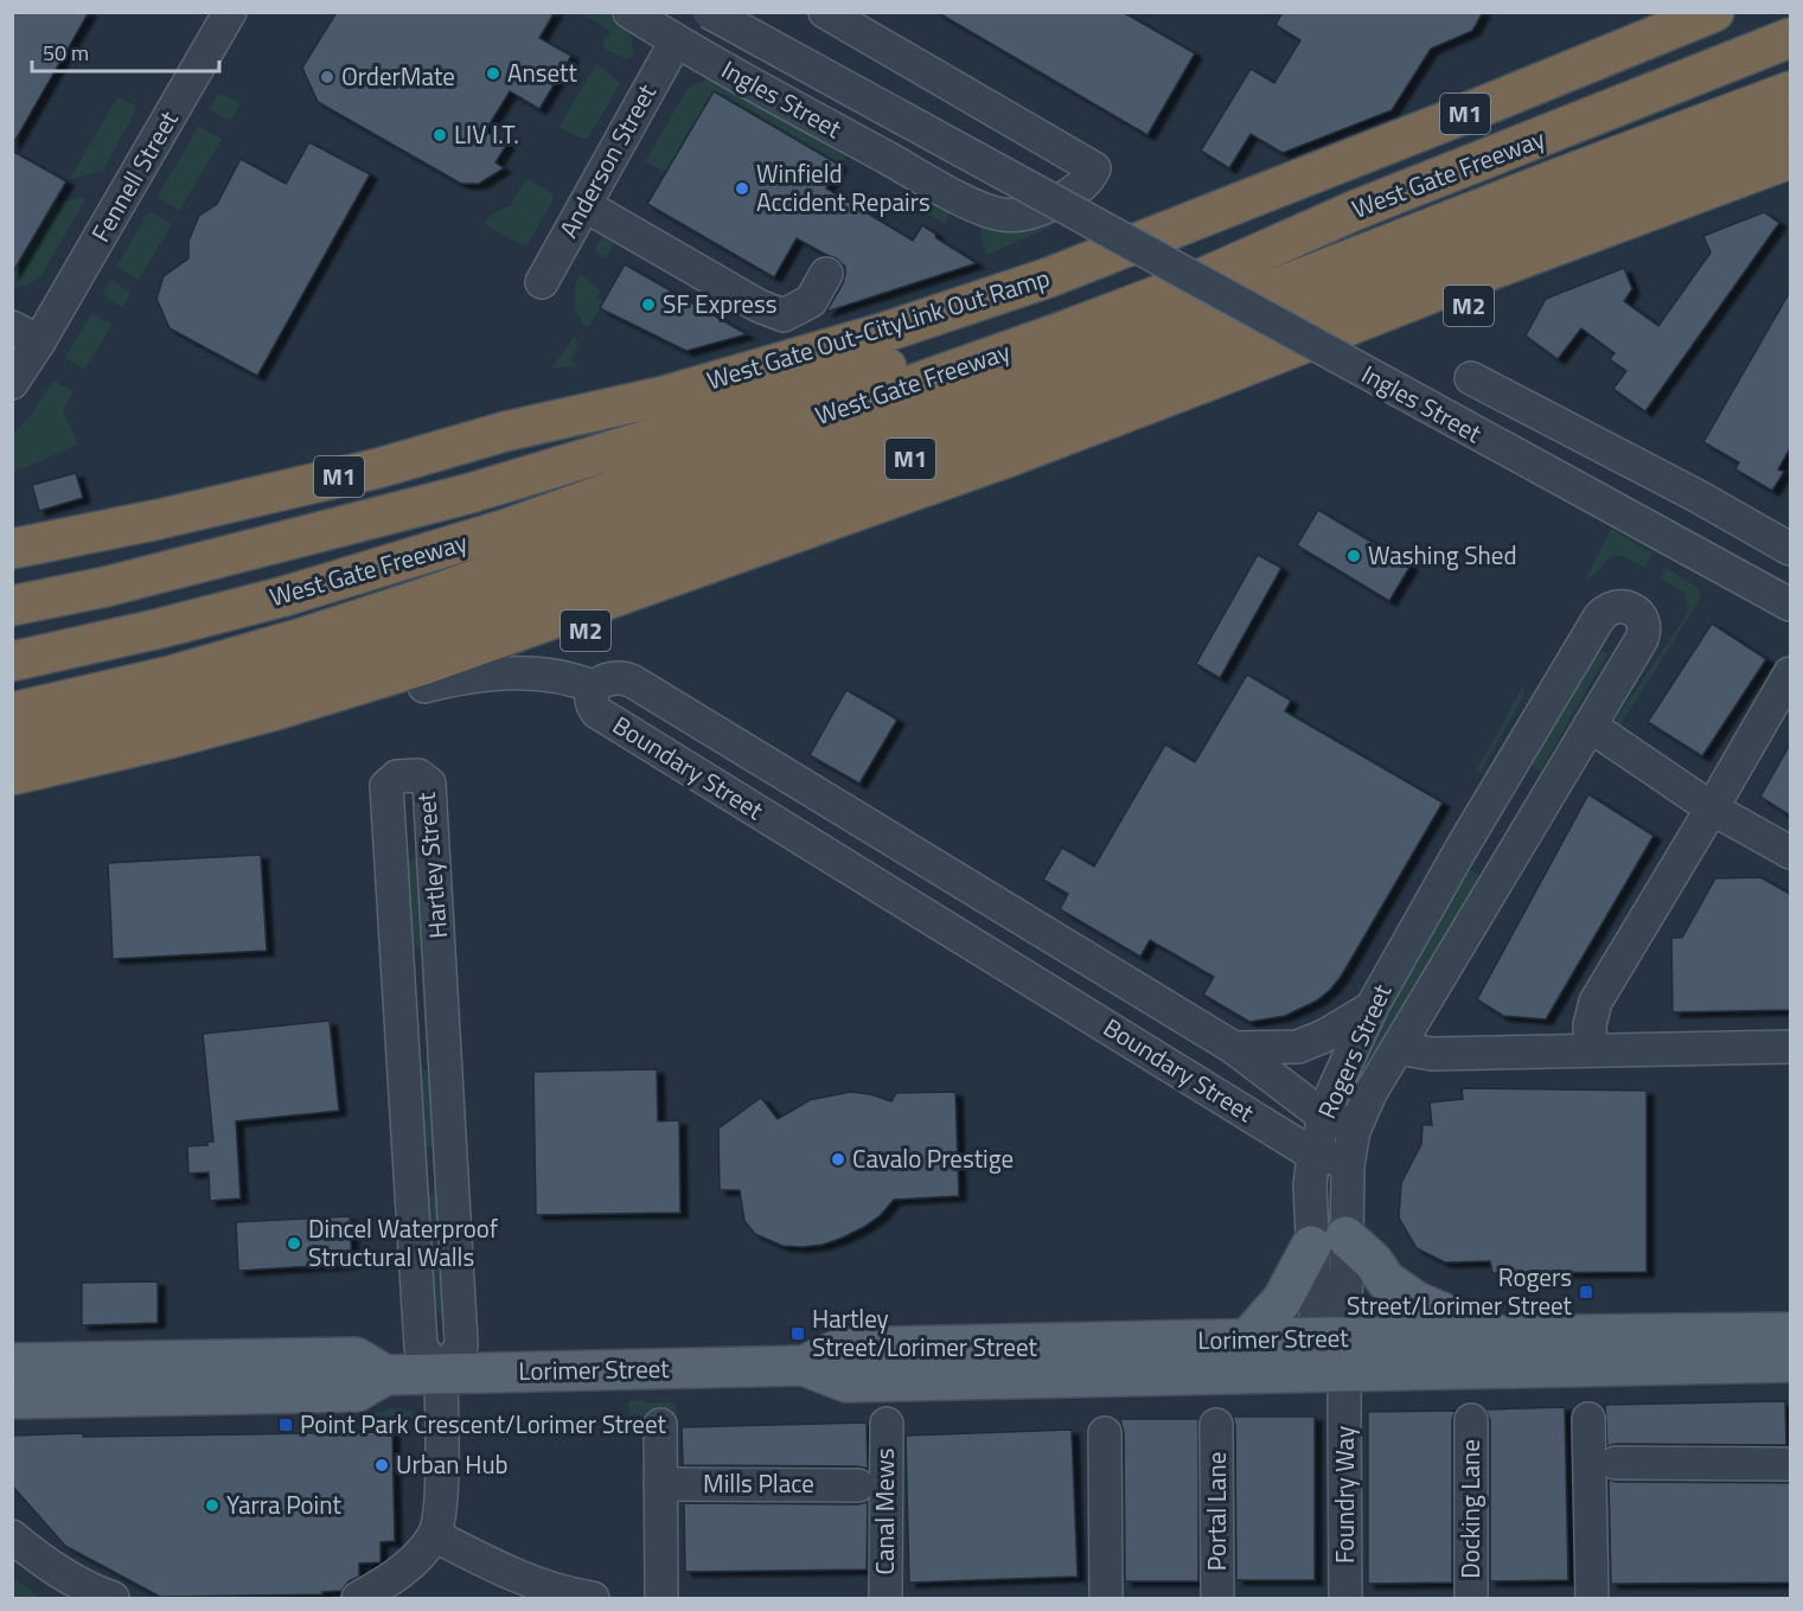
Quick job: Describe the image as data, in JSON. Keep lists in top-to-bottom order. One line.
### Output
{"streets":{"highway":["M1","West Gate Freeway","M2","West Gate Out-CityLink Out Ramp"],"main road":["Lorimer Street"],"street":["Ingles Street","Anderson Street","Fennell Street","Boundary Street","Hartley Street","Rogers Street","Mills Place","Foundry Way","Docking Lane","Canal Mews","Portal Lane"]},"crossings":[["Ingles Street","Anderson Street"],["Boundary Street","Rogers Street"],["Hartley Street","Lorimer Street"],["Rogers Street","Lorimer Street"],["Rogers Street","Foundry Way"],["Lorimer Street","Foundry Way"]],"places":{"other":["Ansett","OrderMate","LIV I.T.","Winfield Accident Repairs","SF Express","Washing Shed","Cavalo Prestige","Dincel Waterproof Structural Walls","Urban Hub","Yarra Point"],"transit":["Rogers Street/Lorimer Street","Hartley Street/Lorimer Street","Point Park Crescent/Lorimer Street"]},"scale_bar":"50 m"}
